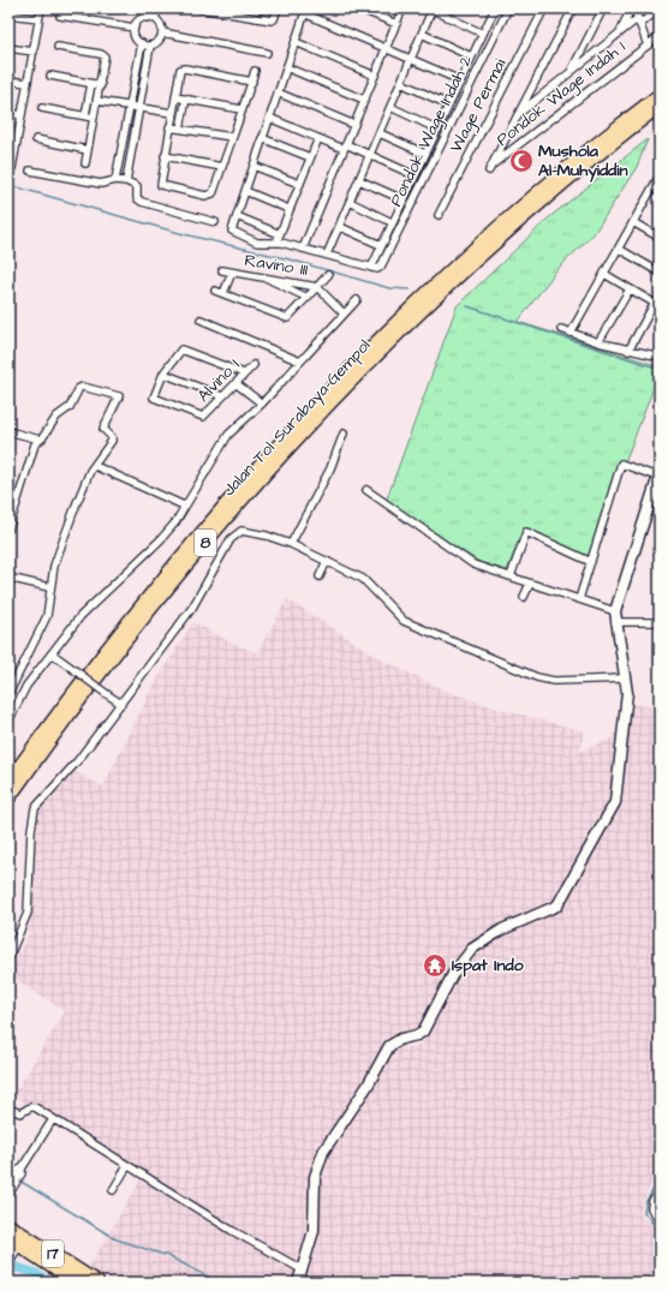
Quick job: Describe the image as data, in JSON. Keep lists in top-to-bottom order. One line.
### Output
{"streets":{"highway":["Jalan Tol Surabaya–Gempol","8","17"],"street":["Pondok Wage Indah 1","Wage Permai","Pondok Wage Indah 2","Ravino III","Alvino I"]},"places":{"mosque":["Mushola Al-Muhyiddin"],"temple":["Ispat Indo"]}}
